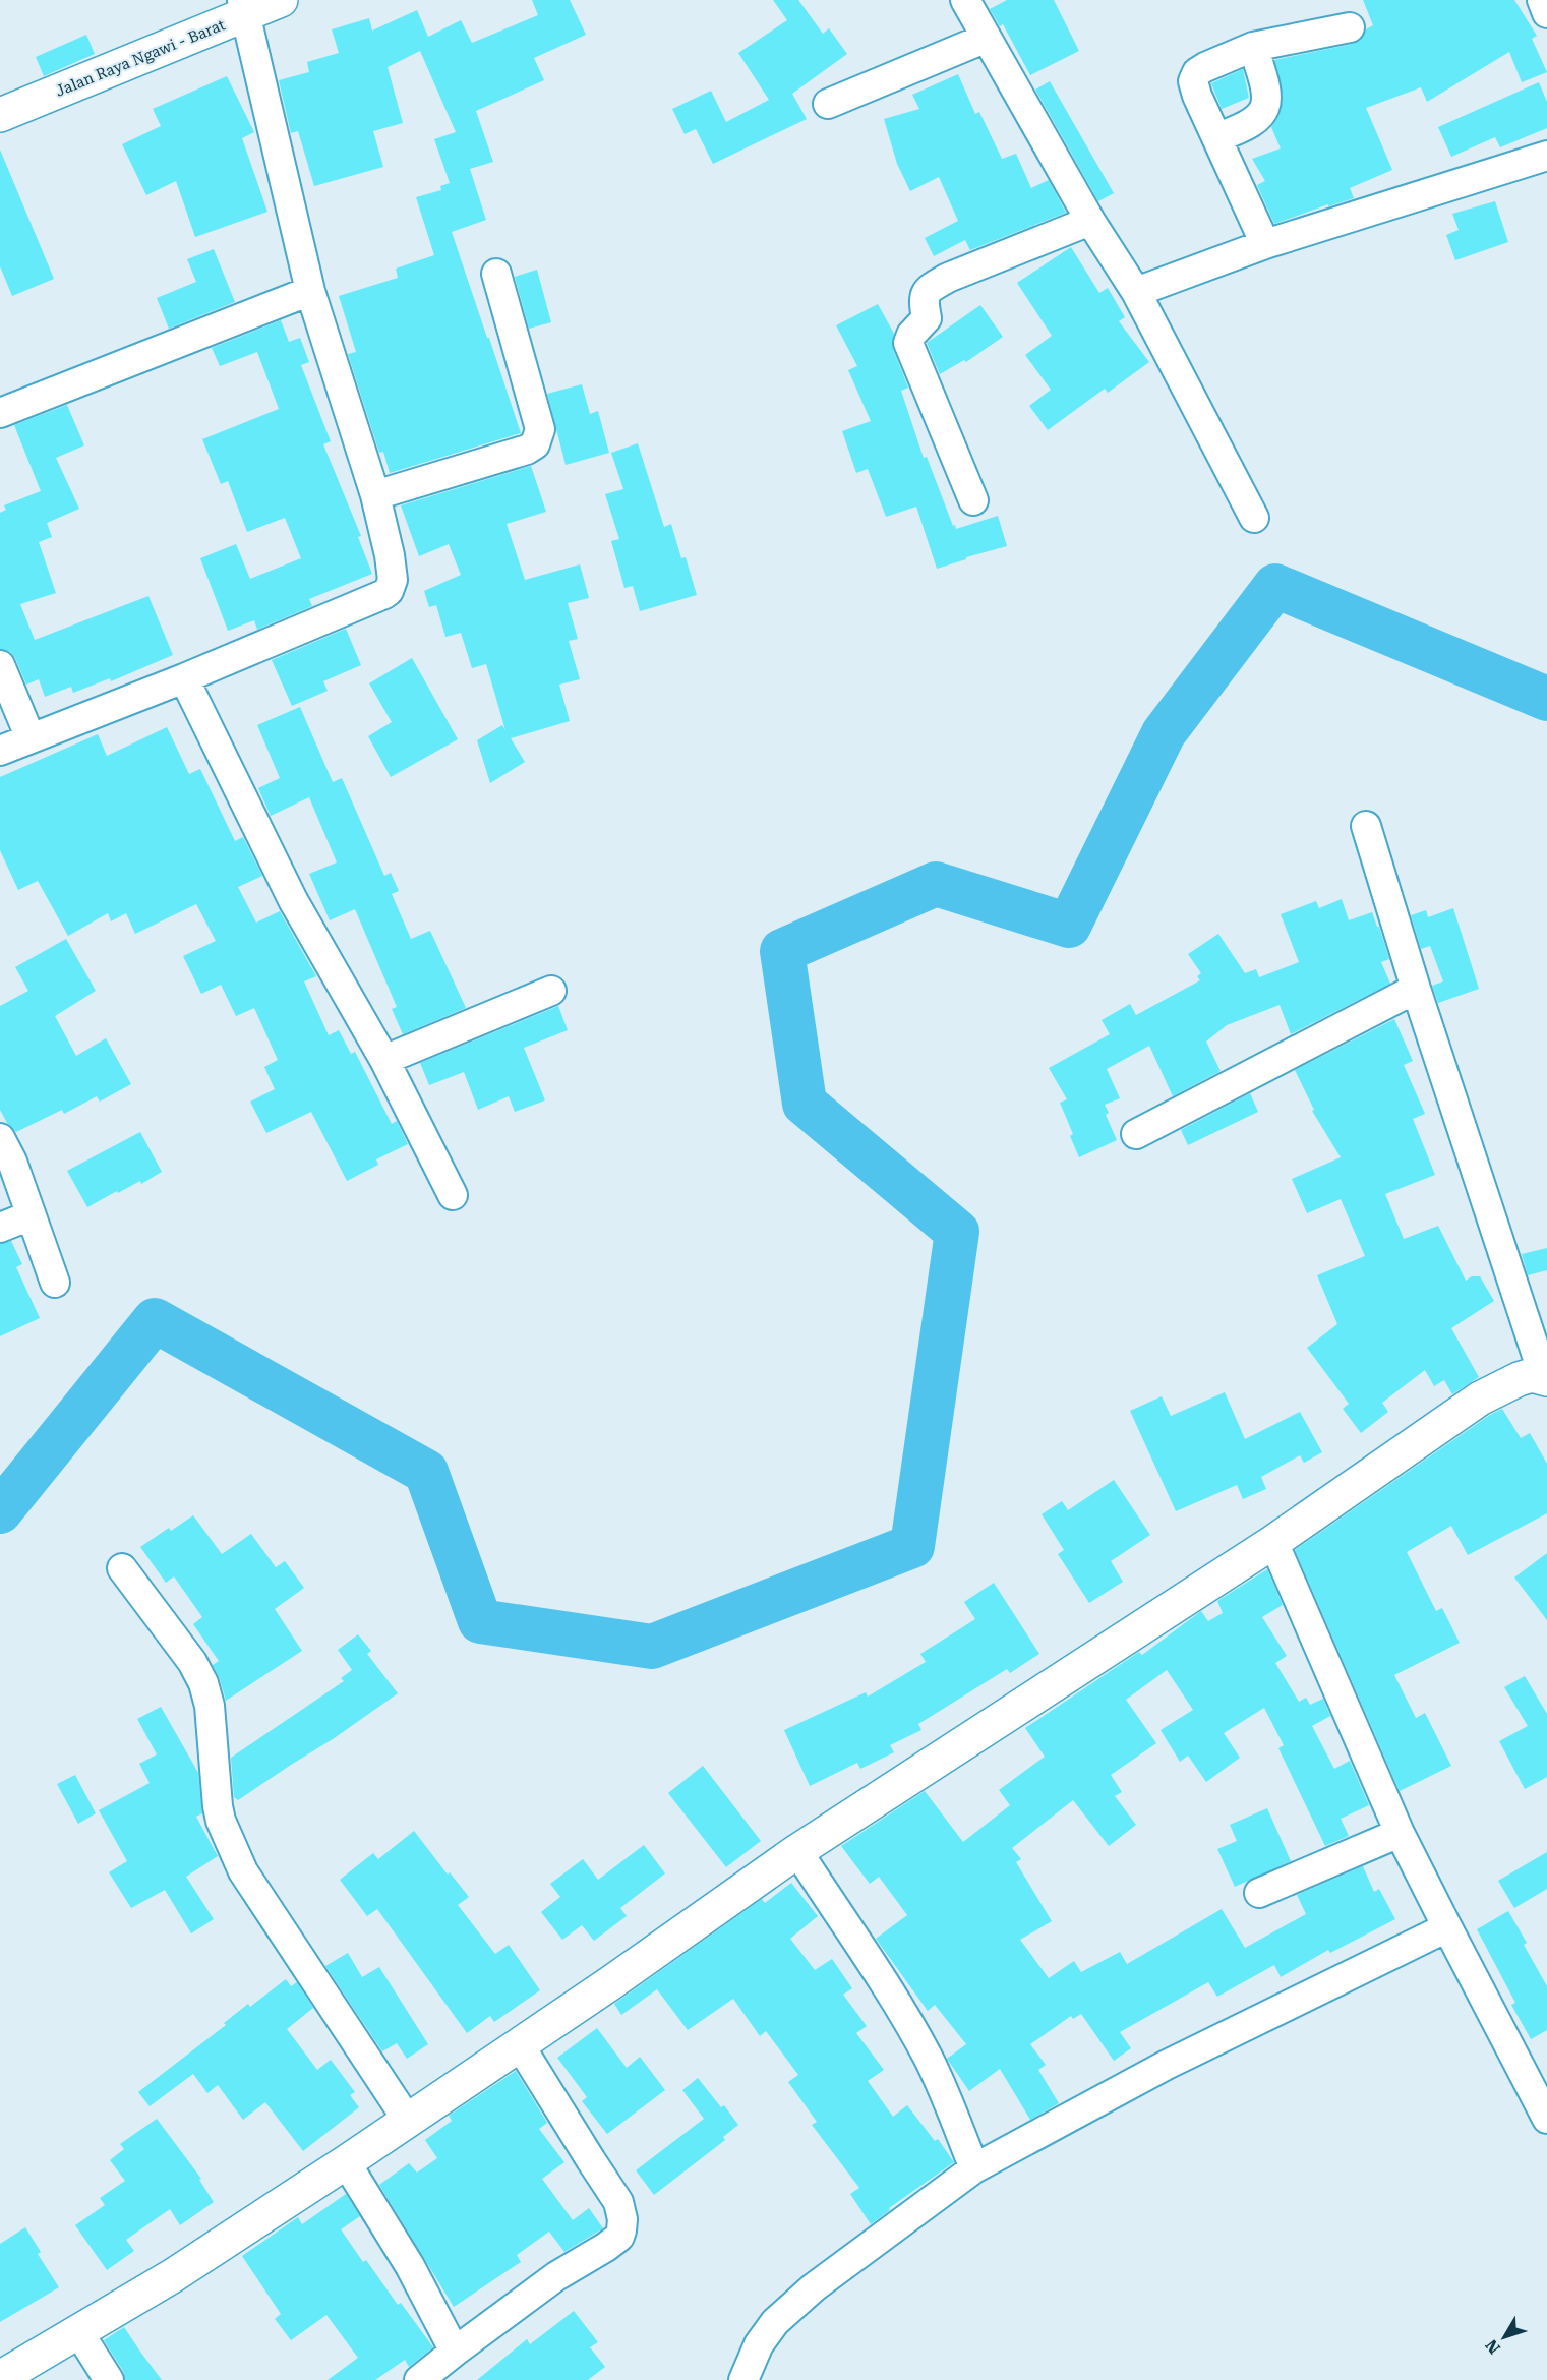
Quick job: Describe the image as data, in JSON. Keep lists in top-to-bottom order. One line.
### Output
{"streets":{"street":["Jalan Raya Ngawi - Barat"]},"north":"bottom left"}
